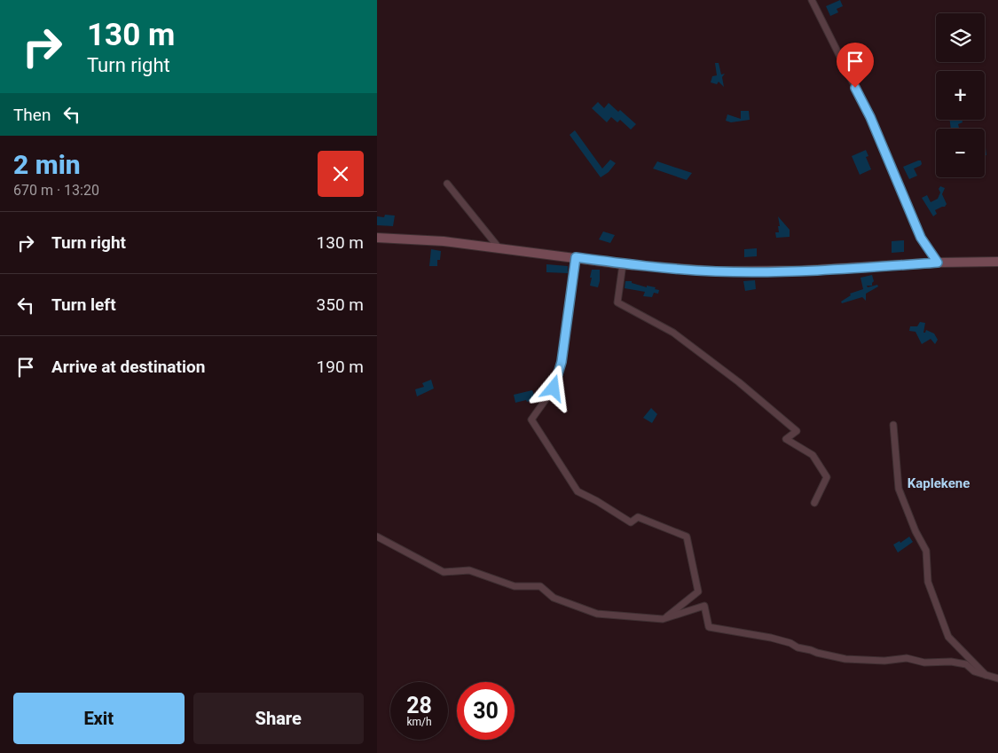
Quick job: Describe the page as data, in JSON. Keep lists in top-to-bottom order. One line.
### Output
{"districts":["Kaplekene"],"page":{"turn":["130 m","Turn right"],"map_buttons":["+","−"],"then":"Then","heading":["2 min","670 m · 13:20"],"list":[{"name":"Turn right","value":"130 m"},{"name":"Turn left","value":"350 m"},{"name":"Arrive at destination","value":"190 m"}],"speed":"28 km/h","limit":"30","buttons":["Exit","Share"]}}
